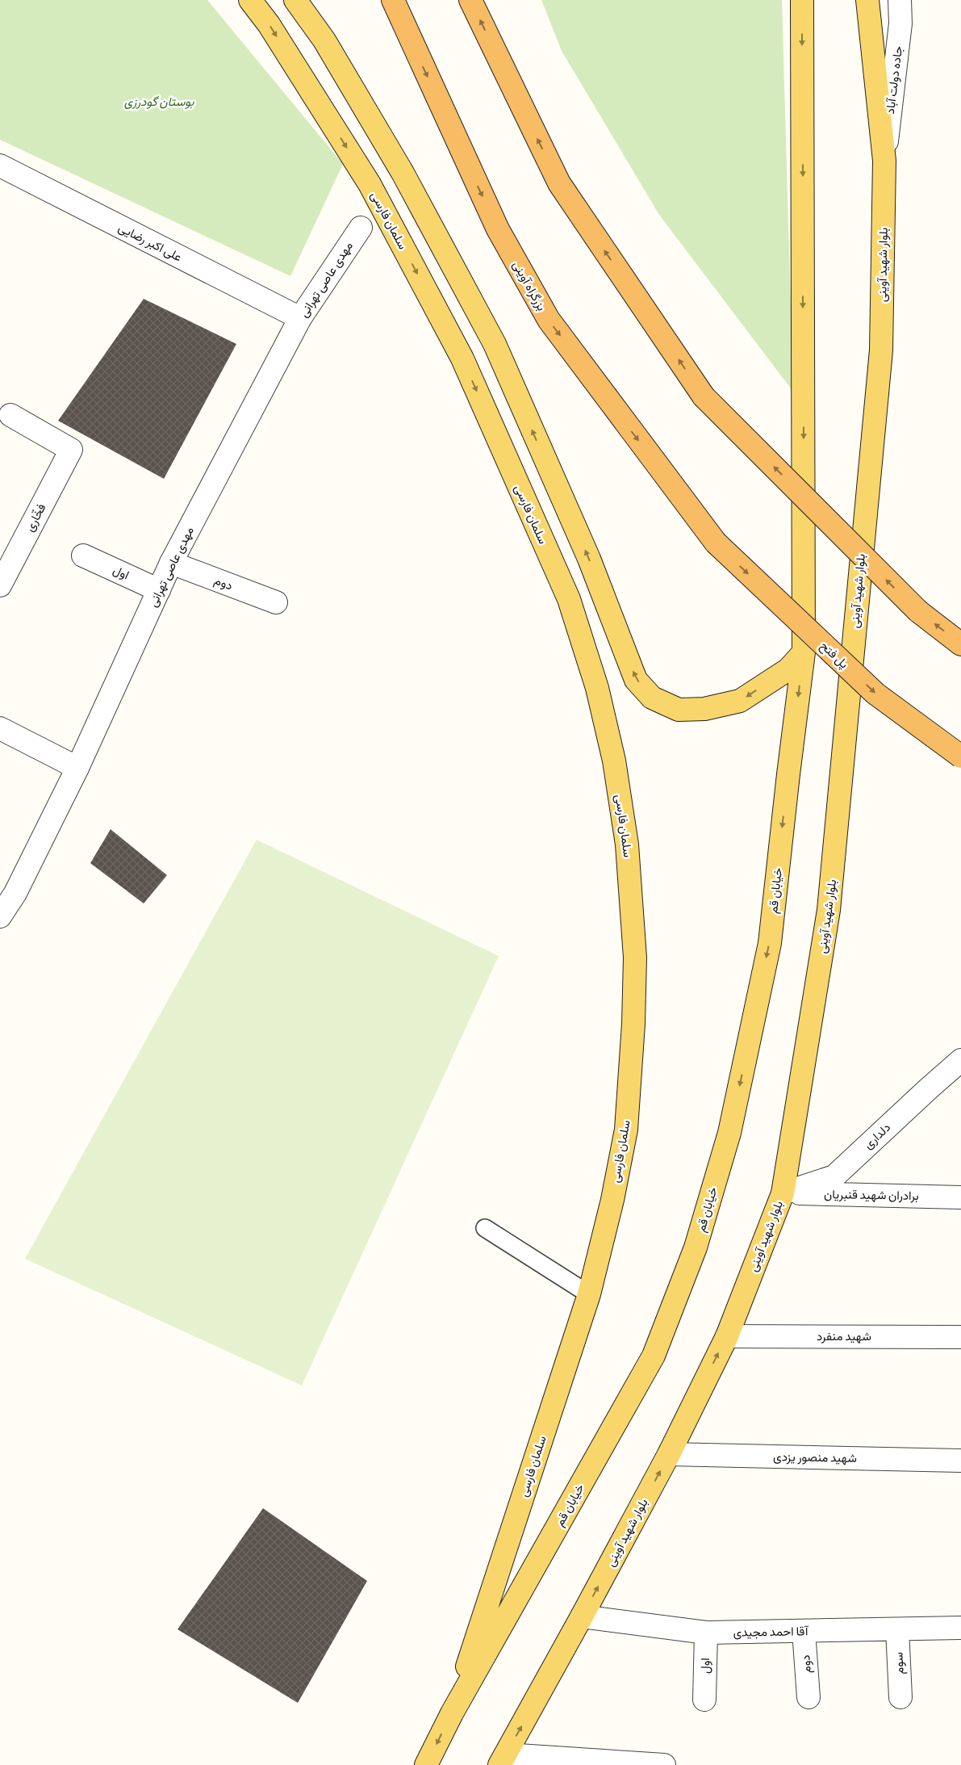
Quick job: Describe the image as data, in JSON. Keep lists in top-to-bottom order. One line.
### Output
{"streets":{"highway":["بزرگراه آوینی","پل فتح"],"main road":["سلمان فارسی","بلوار شهید آوینی","خیابان قم"],"street":["جاده دولت آباد","علی اکبر رضایی","مهدی عاصی تهرانی","فخّاری","اول","دوم","دلداری","برادران شهید قنبریان","شهید منفرد","شهید منصور یزدی","آقا احمد مجیدی","سوم"]},"crossings":[["جاده دولت آباد","بلوار شهید آوینی"],["سلمان فارسی","خیابان قم"],["علی اکبر رضایی","مهدی عاصی تهرانی"],["بلوار شهید آوینی","دلداری"],["بلوار شهید آوینی","برادران شهید قنبریان"],["بلوار شهید آوینی","شهید منفرد"],["بلوار شهید آوینی","شهید منصور یزدی"],["بلوار شهید آوینی","آقا احمد مجیدی"],["مهدی عاصی تهرانی","اول"],["مهدی عاصی تهرانی","دوم"],["بزرگراه آوینی","پل فتح"],["اول","آقا احمد مجیدی"],["دوم","آقا احمد مجیدی"],["دلداری","برادران شهید قنبریان"],["آقا احمد مجیدی","سوم"]],"one_way":["سلمان فارسی","خیابان قم"],"parks":["بوستان گودرزی"]}
